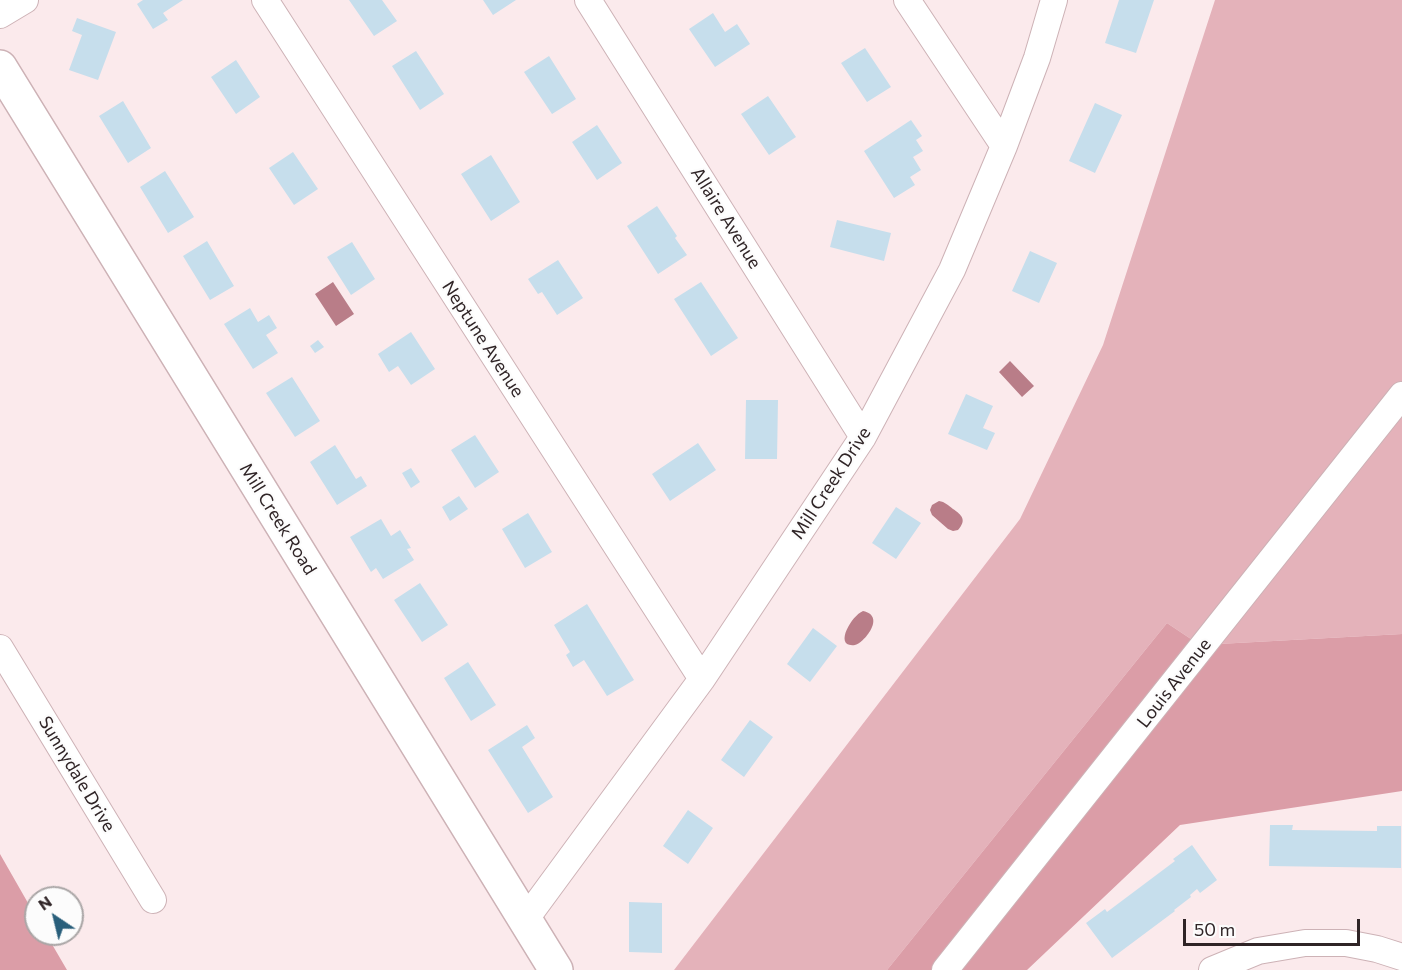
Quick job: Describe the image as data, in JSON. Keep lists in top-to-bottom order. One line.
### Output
{"streets":{"street":["Allaire Avenue","Neptune Avenue","Mill Creek Drive","Mill Creek Road","Louis Avenue","Sunnydale Drive"]},"crossings":[["Allaire Avenue","Mill Creek Drive"],["Neptune Avenue","Mill Creek Drive"],["Mill Creek Drive","Mill Creek Road"]],"scale_bar":"50 m","north":"top left"}
